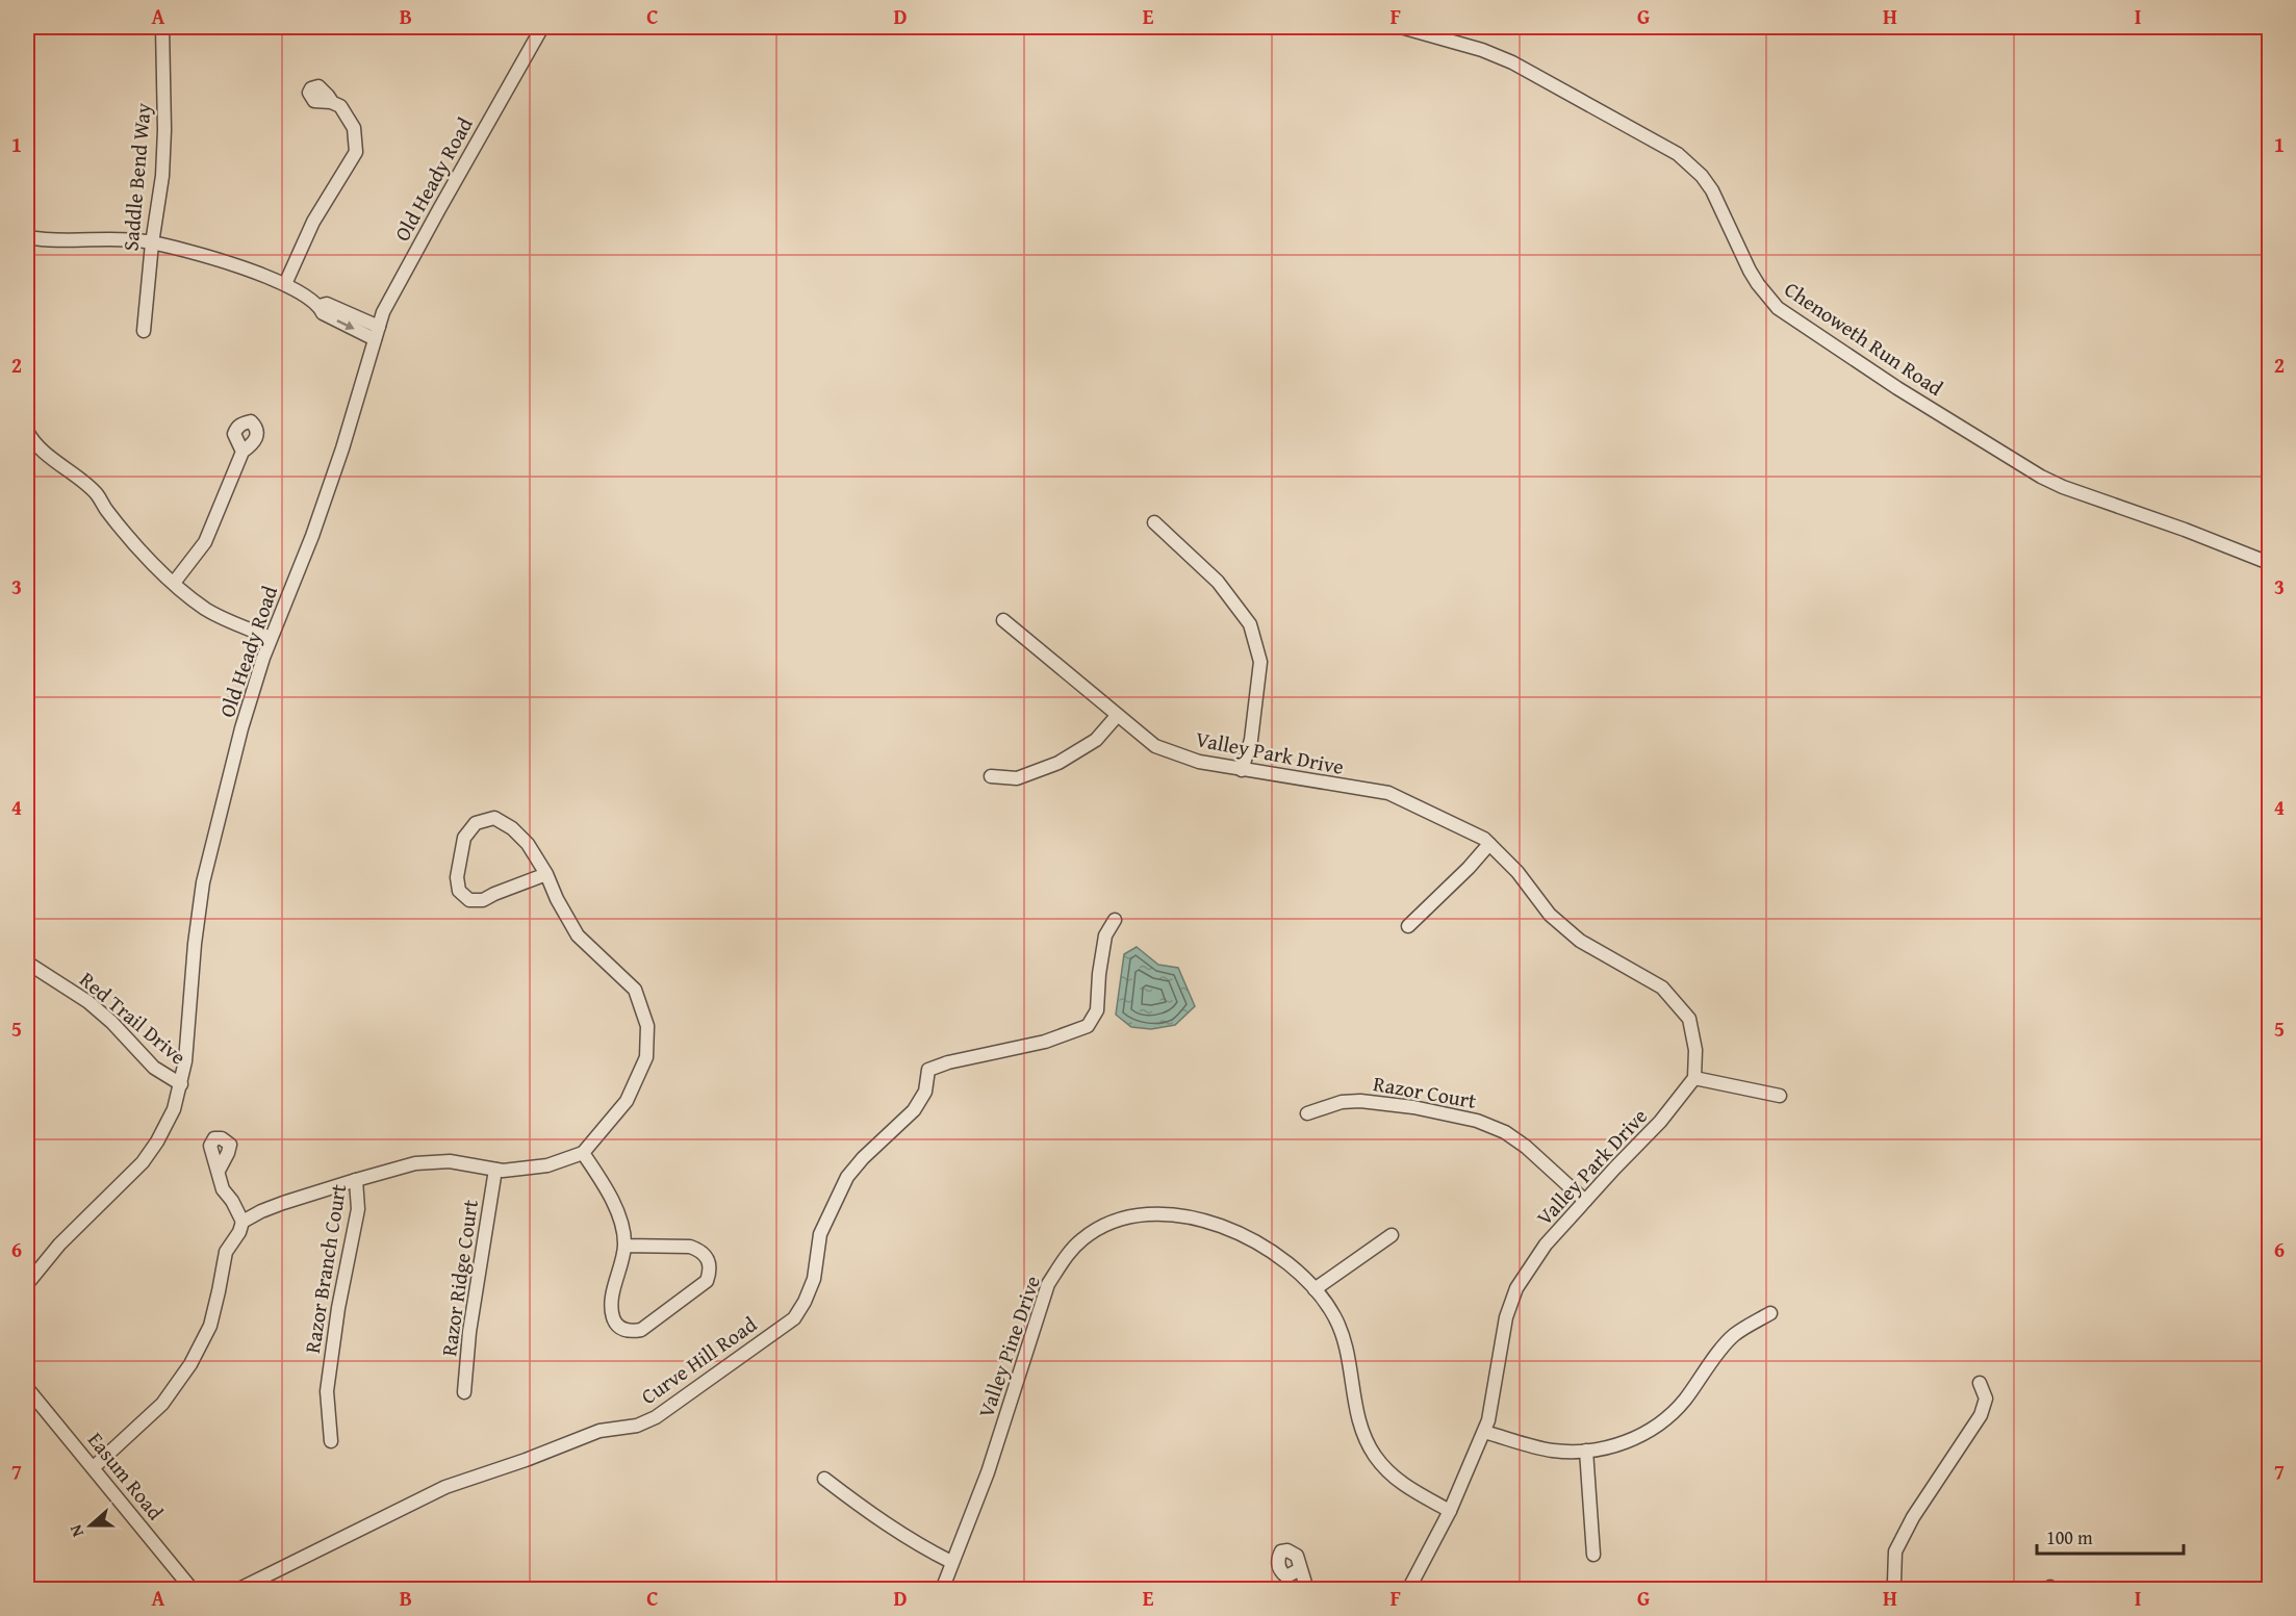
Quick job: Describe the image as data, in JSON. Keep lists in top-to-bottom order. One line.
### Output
{"streets":{"street":["Saddle Bend Way","Old Heady Road","Chenoweth Run Road","Valley Park Drive","Red Trail Drive","Razor Court","Razor Branch Court","Razor Ridge Court","Valley Pine Drive","Curve Hill Road","Easum Road"]},"crossings":[["Old Heady Road","Red Trail Drive"],["Valley Park Drive","Razor Court"],["Valley Park Drive","Valley Pine Drive"],["Razor Branch Court","Razor Ridge Court"]],"scale_bar":"100 m","north":"left","grid":{"columns":["A","B","C","D","E","F","G","H","I"],"rows":["1","2","3","4","5","6","7"]}}
